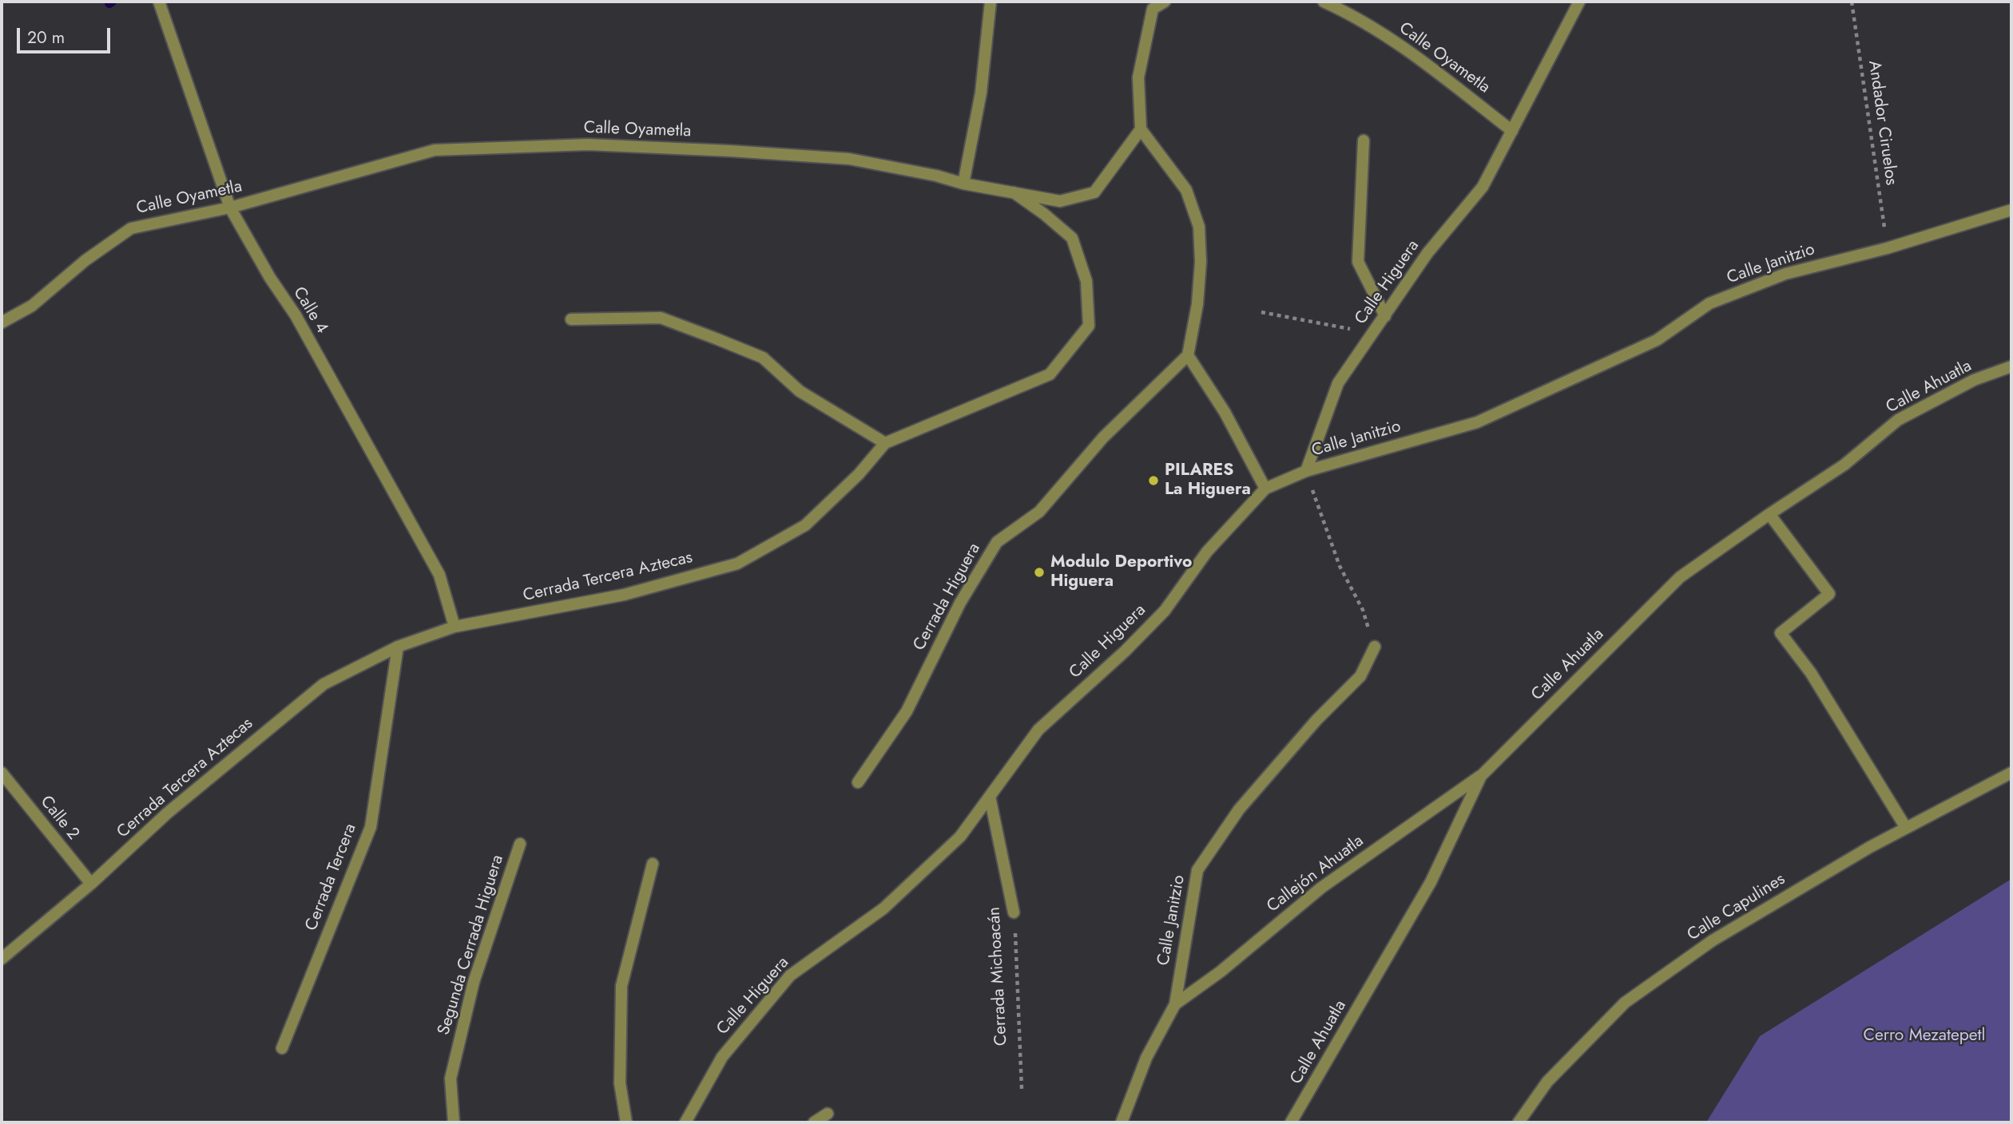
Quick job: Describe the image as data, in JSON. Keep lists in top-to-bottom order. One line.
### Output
{"streets":{"street":["Calle Oyametla","Calle Janitzio","Calle Higuera","Calle 4","Calle Ahuatla","Cerrada Tercera Aztecas","Cerrada Higuera","Calle 2","Callejón Ahuatla","Cerrada Tercera","Calle Capulines","Segunda Cerrada Higuera","Cerrada Michoacán"],"path":["Andador Ciruelos"]},"crossings":[["Calle Oyametla","Calle Higuera"],["Calle Oyametla","Calle 4"],["Calle Oyametla","Cerrada Tercera Aztecas"],["Andador Ciruelos","Calle Janitzio"],["Calle Janitzio","Calle Higuera"],["Calle Janitzio","Callejón Ahuatla"],["Calle Higuera","Cerrada Michoacán"],["Calle 4","Cerrada Tercera Aztecas"],["Calle Ahuatla","Callejón Ahuatla"],["Cerrada Tercera Aztecas","Calle 2"],["Cerrada Tercera Aztecas","Cerrada Tercera"]],"parks":["Cerro Mezatepetl"],"places":["PILARES La Higuera","Modulo Deportivo Higuera"],"scale_bar":"20 m"}
